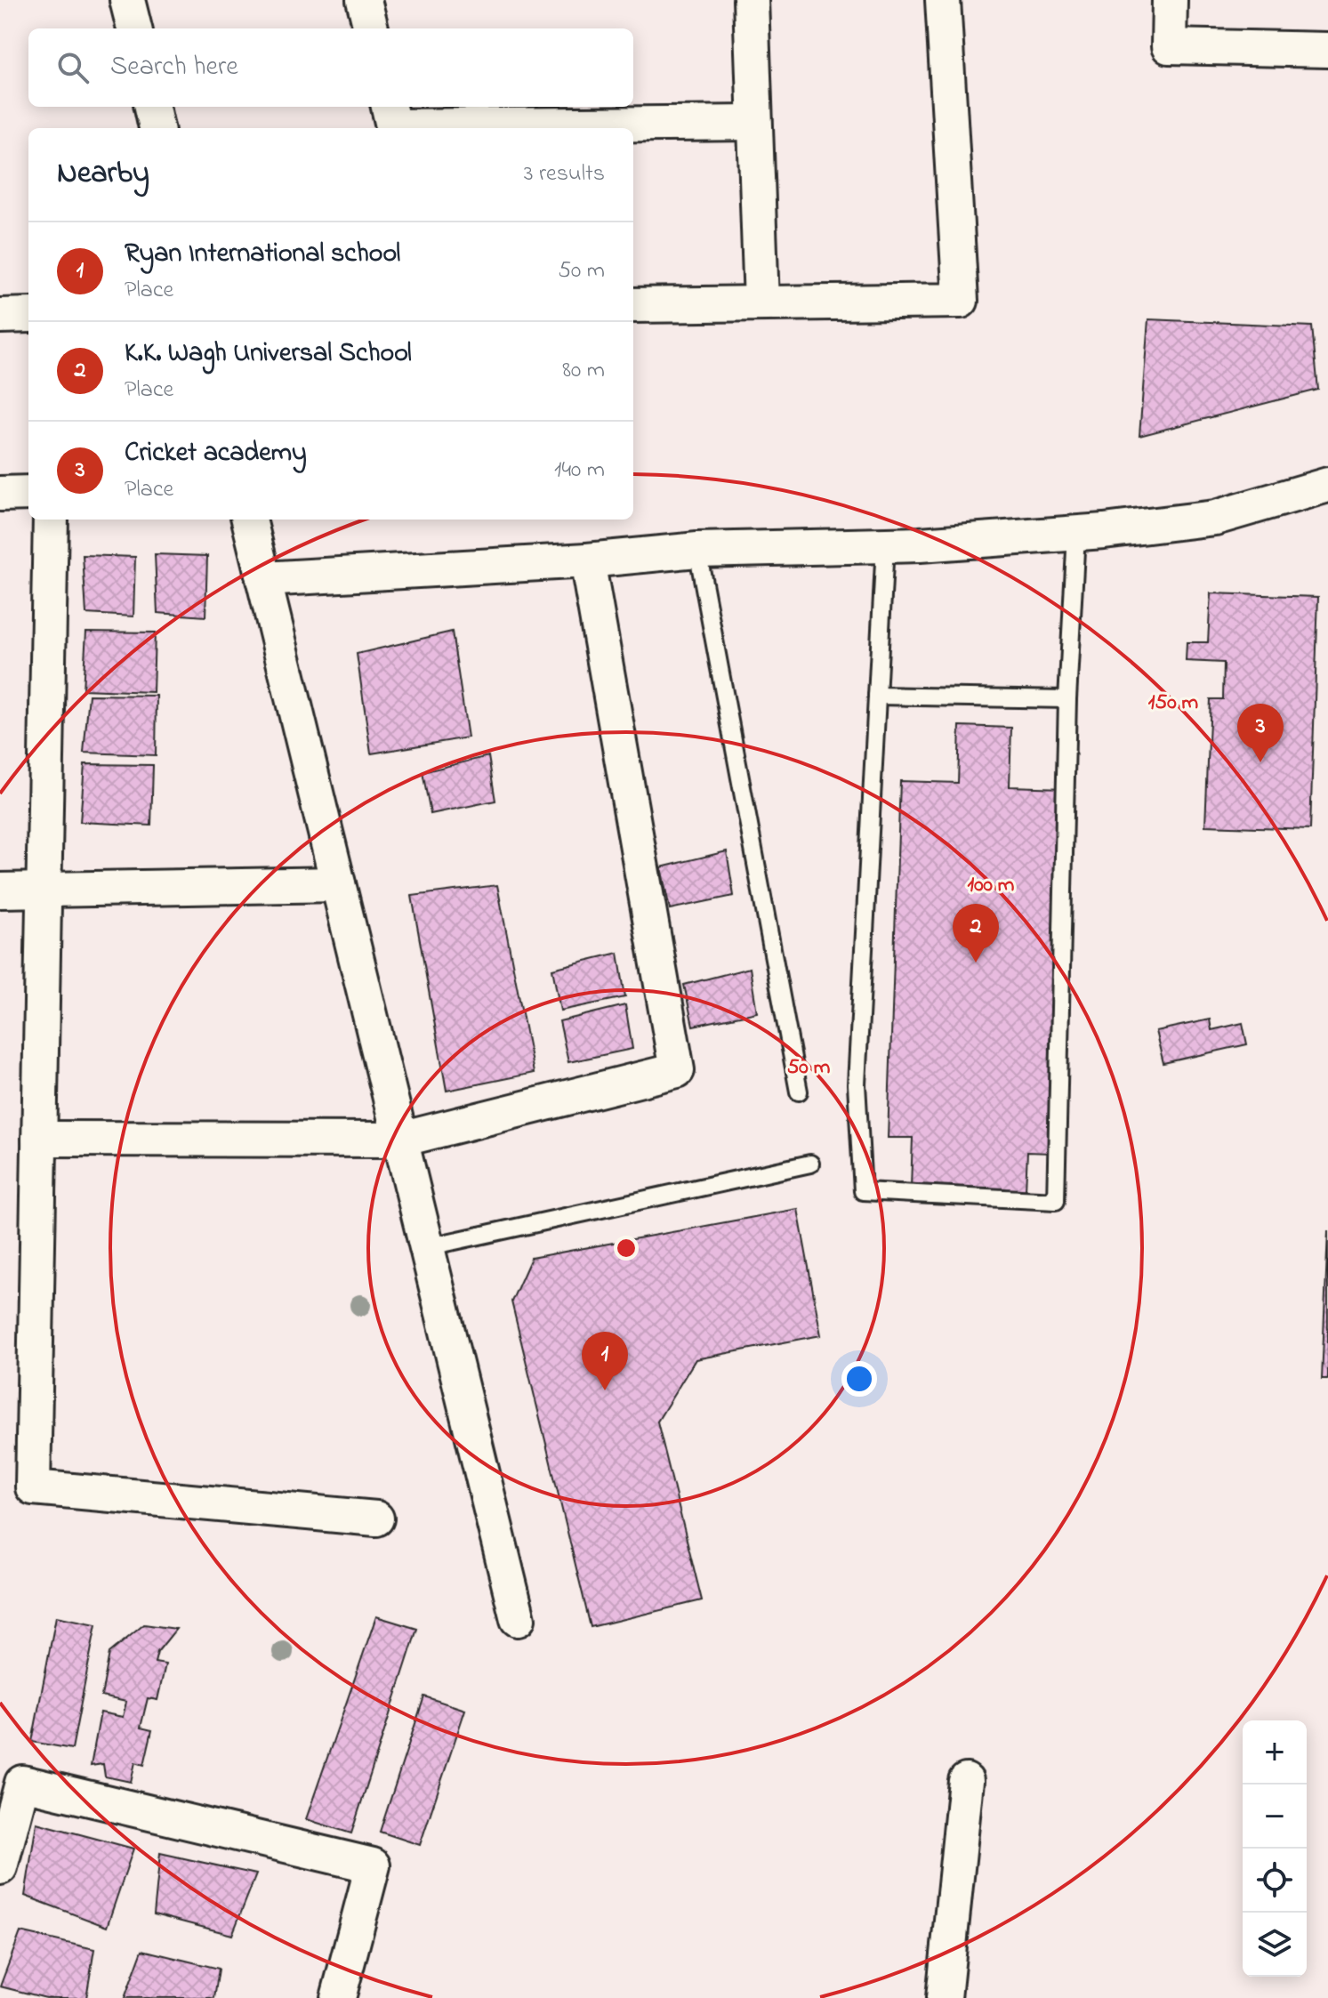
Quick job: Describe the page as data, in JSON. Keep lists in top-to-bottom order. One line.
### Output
{"page":{"search":"Search here","heading":["Nearby","3 results"],"list":[{"mark":"1","name":"Ryan International school","note":"Place","value":"50 m"},{"mark":"2","name":"K.K. Wagh Universal School","note":"Place","value":"80 m"},{"mark":"3","name":"Cricket academy","note":"Place","value":"140 m"}],"pins":["3","2","1"],"map_buttons":["+","−"]},"rings":["150 m","100 m","50 m"]}
